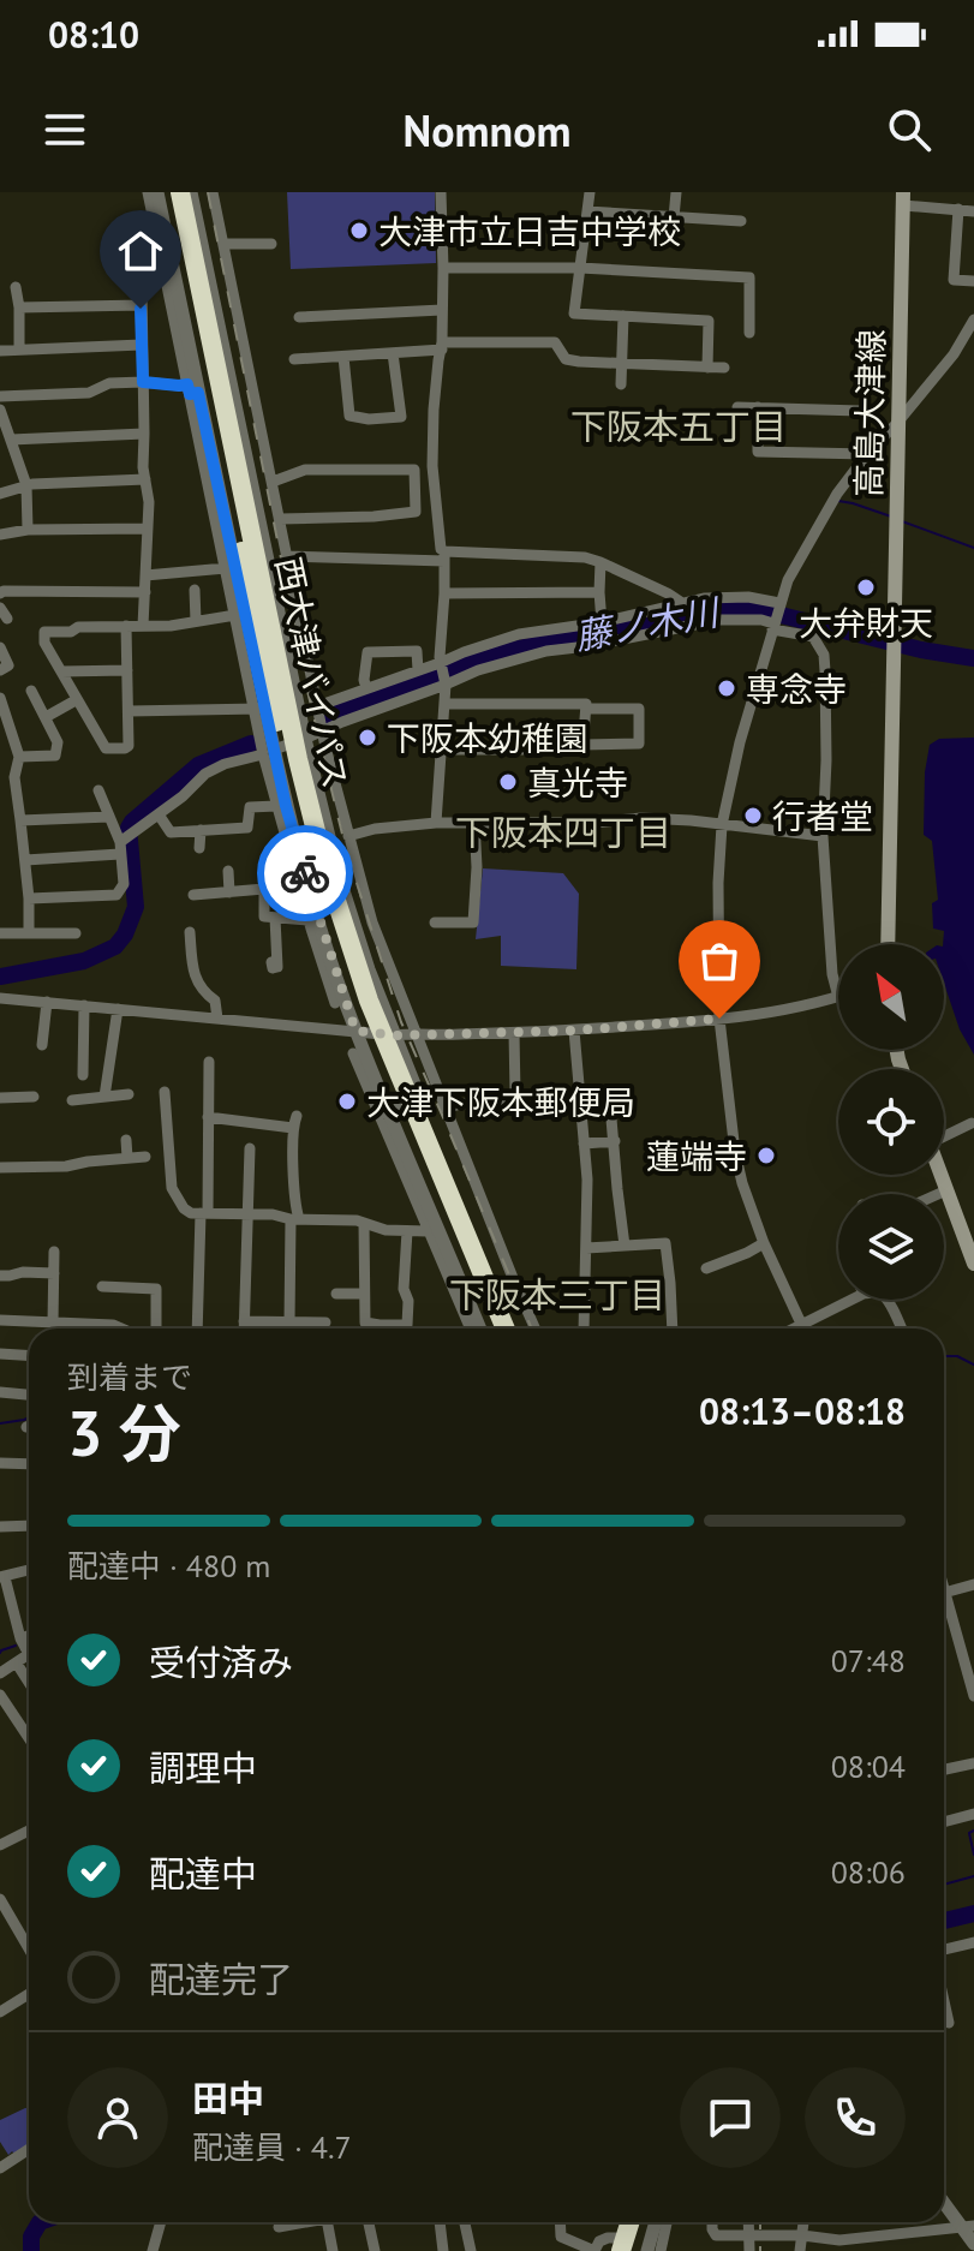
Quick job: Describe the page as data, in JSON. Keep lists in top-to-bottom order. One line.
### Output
{"streets":{"highway":["西大津バイパス"],"main road":["高島大津線"]},"districts":["下阪本五丁目","下阪本四丁目","下阪本三丁目"],"water":["藤ノ木川"],"places":["大津市立日吉中学校","大弁財天","専念寺","下阪本幼稚園","真光寺","行者堂","大津下阪本郵便局","蓮端寺"],"north":"top left","page":{"status":"08:10","header":"Nomnom","heading":["3 分","到着まで","08:13–08:18"],"panel":["田中","配達員 · 4.7"],"bar":"配達中 · 480 m","list":[["受付済み","07:48"],["調理中","08:04"],["配達中","08:06"],"配達完了"]}}
